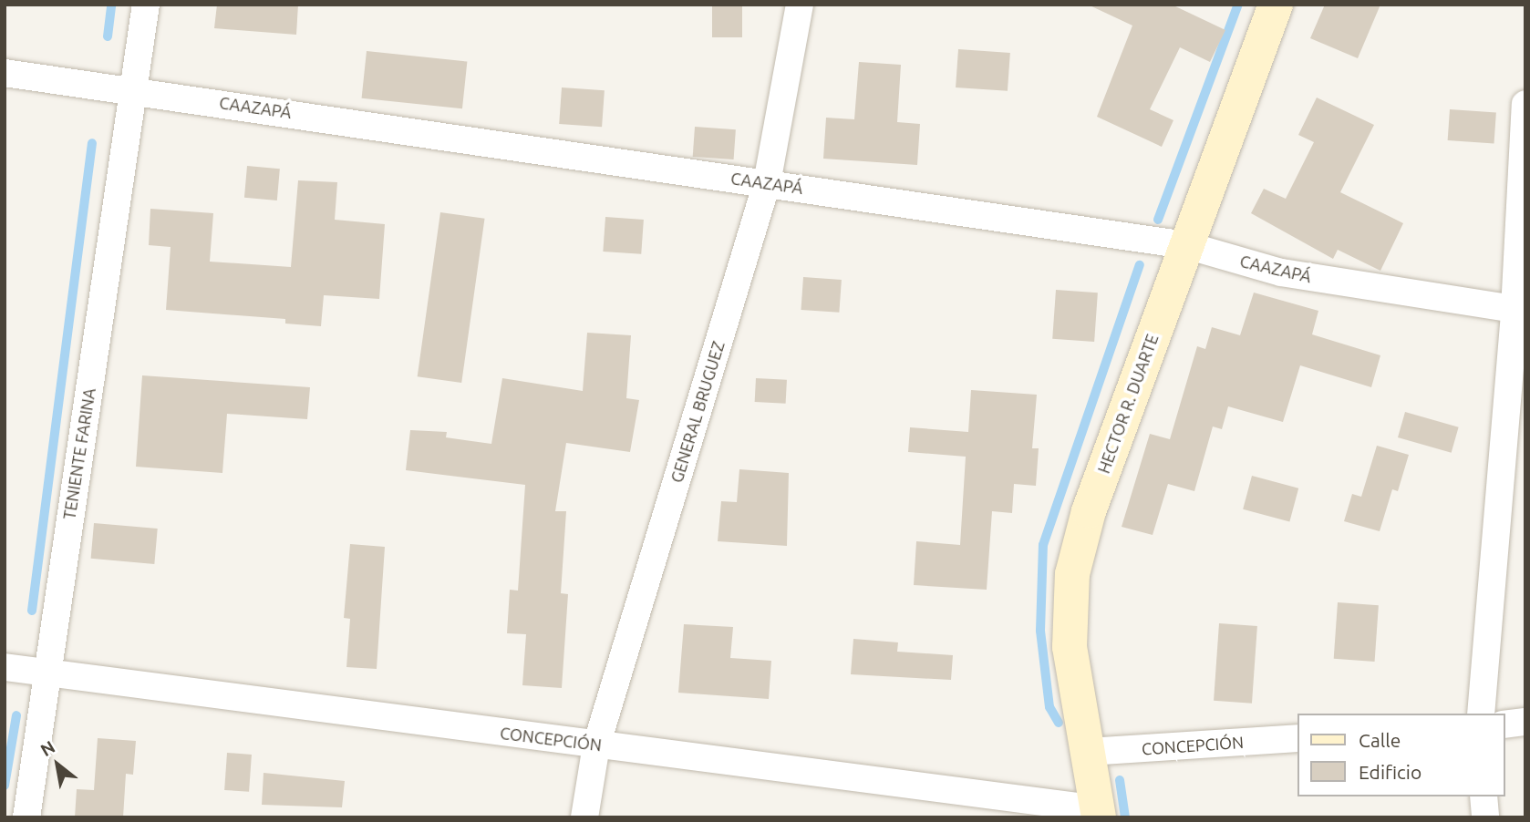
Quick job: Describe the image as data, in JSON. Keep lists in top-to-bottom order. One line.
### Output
{"streets":{"street":["CAAZAPÁ","HECTOR R. DUARTE","GENERAL BRUGUEZ","TENIENTE FARINA","CONCEPCIÓN"]},"crossings":[["CAAZAPÁ","HECTOR R. DUARTE"],["CAAZAPÁ","GENERAL BRUGUEZ"],["CAAZAPÁ","TENIENTE FARINA"],["HECTOR R. DUARTE","CONCEPCIÓN"],["GENERAL BRUGUEZ","CONCEPCIÓN"],["TENIENTE FARINA","CONCEPCIÓN"]],"legend":["Calle","Edificio"],"north":"top left"}
